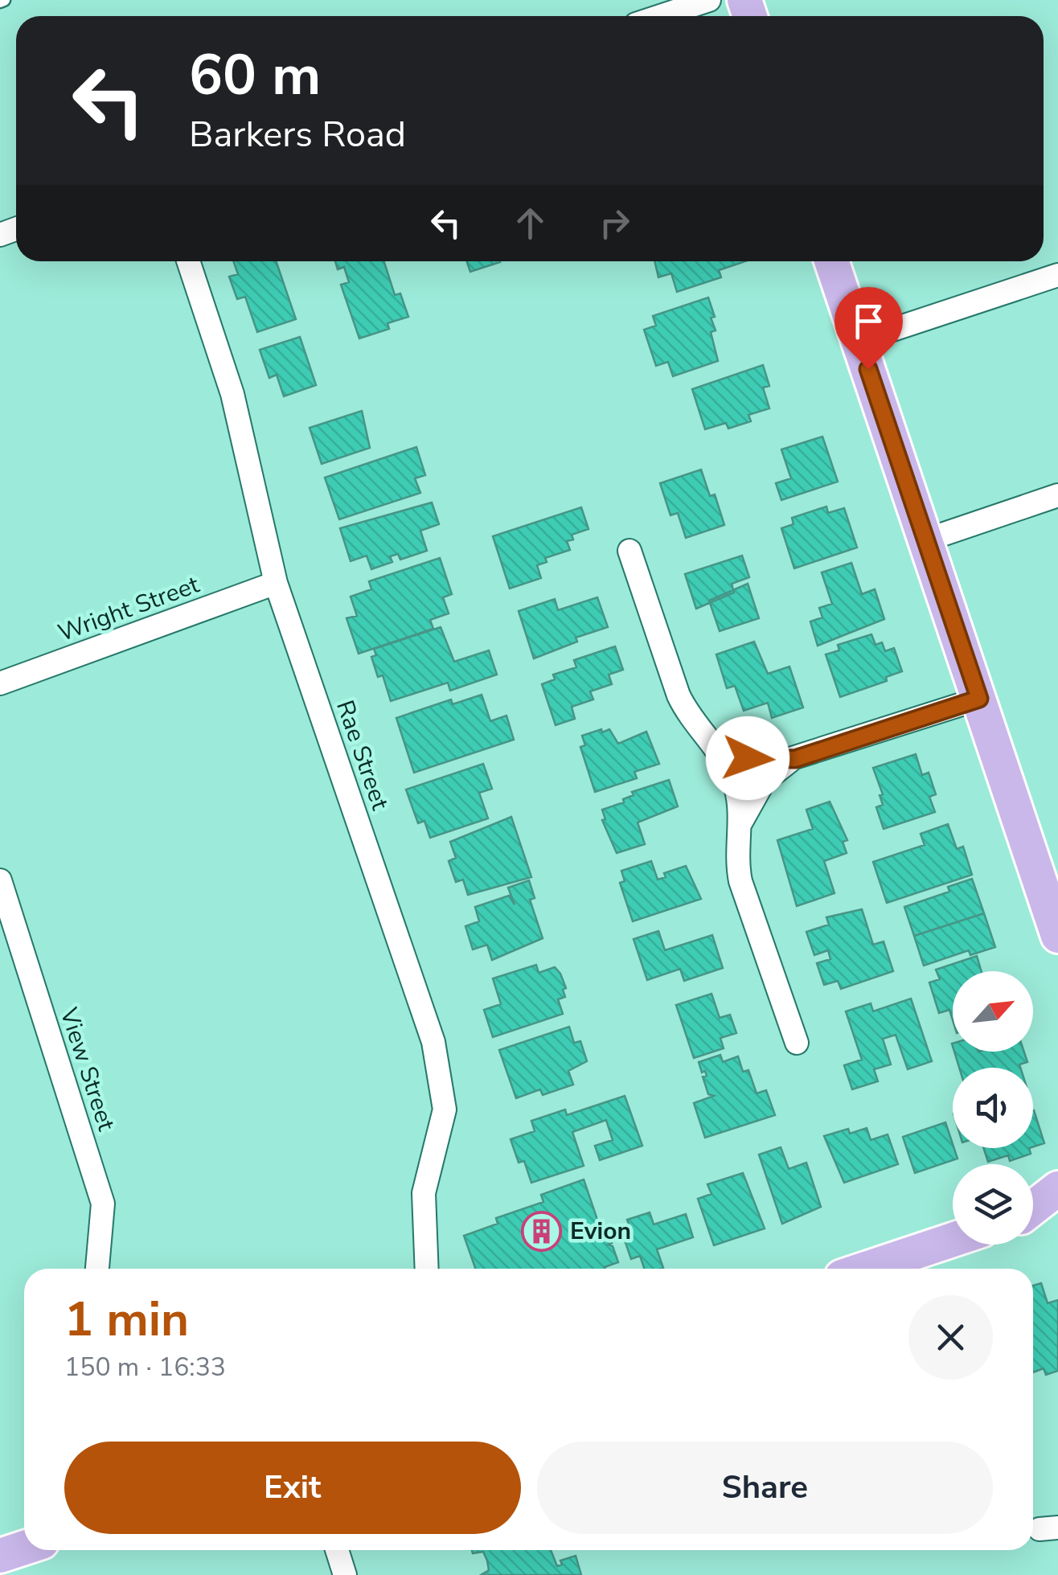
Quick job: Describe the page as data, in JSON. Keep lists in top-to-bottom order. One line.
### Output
{"streets":{"street":["Wright Street","Rae Street","View Street"]},"crossings":[["Wright Street","Rae Street"]],"places":{"building":["Evion"]},"north":"top right","page":{"turn":["60 m","Barkers Road"],"heading":["1 min","150 m · 16:33"],"buttons":["Exit","Share"]}}
